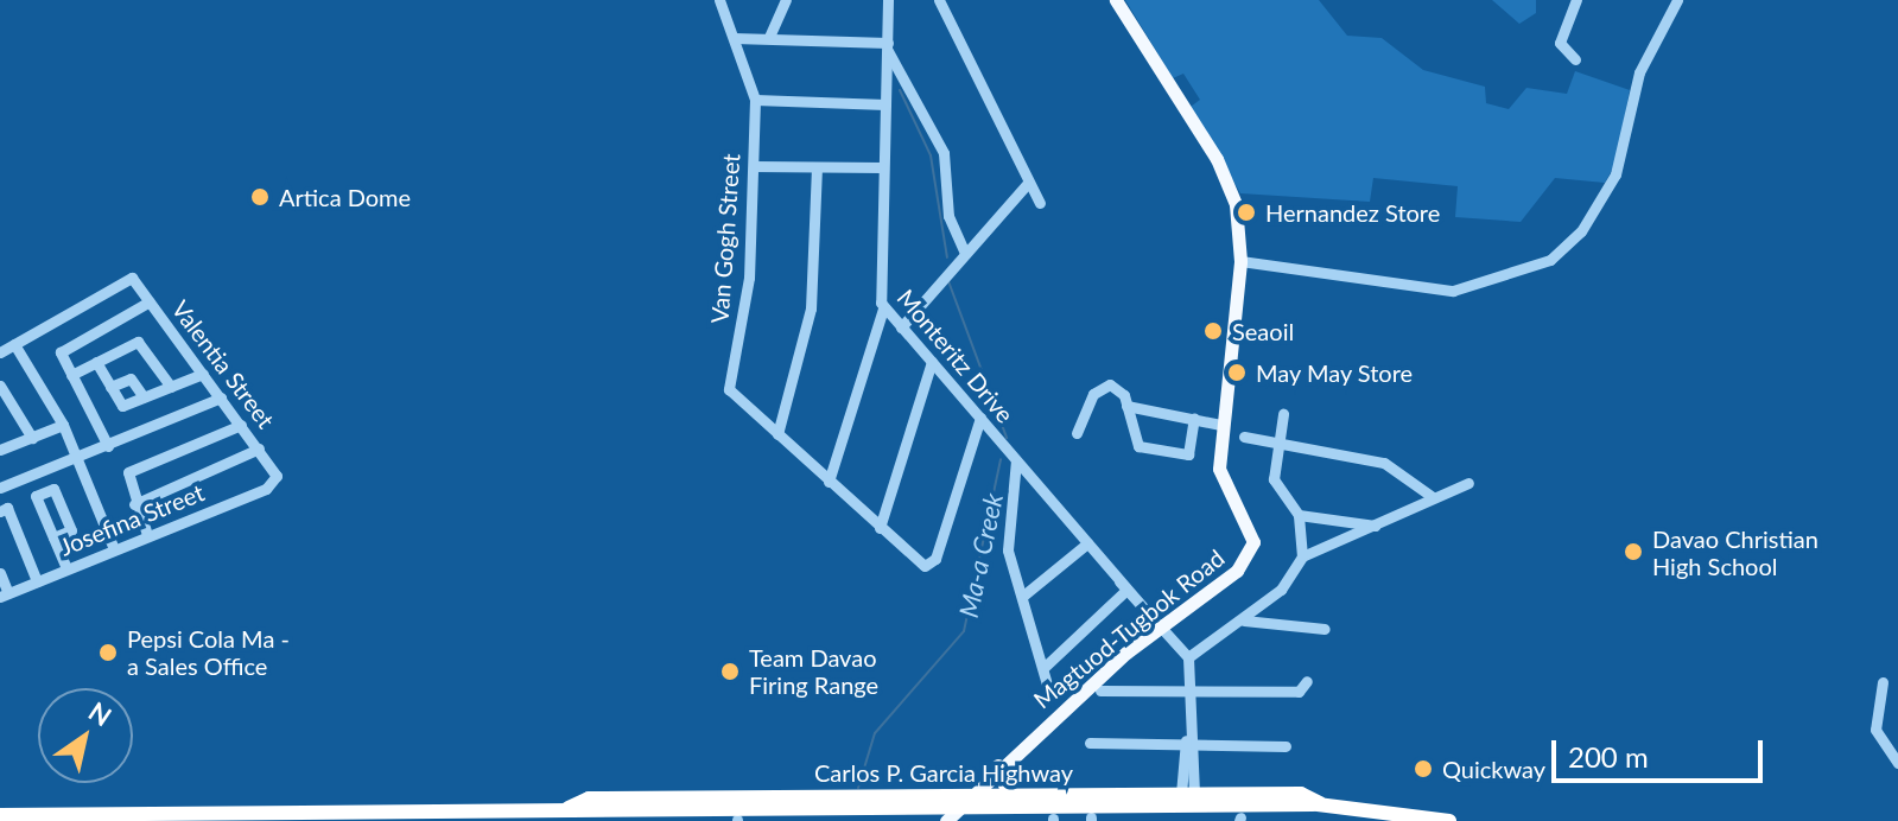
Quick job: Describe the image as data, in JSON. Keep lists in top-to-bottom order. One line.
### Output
{"streets":{"highway":["Carlos P. Garcia Highway"],"main road":["Magtuod-Tugbok Road"],"street":["Van Gogh Street","Monteritz Drive","Valentia Street","Josefina Street"]},"crossings":[["Van Gogh Street","Monteritz Drive"],["Monteritz Drive","Magtuod-Tugbok Road"],["Valentia Street","Josefina Street"],["Magtuod-Tugbok Road","Carlos P. Garcia Highway"]],"water":["Ma-a Creek"],"places":["Artica Dome","Hernandez Store","Seaoil","May May Store","Davao Christian High School","Pepsi Cola Ma - a Sales Office","Team Davao Firing Range","Quickway"],"scale_bar":"200 m","north":"top right"}
